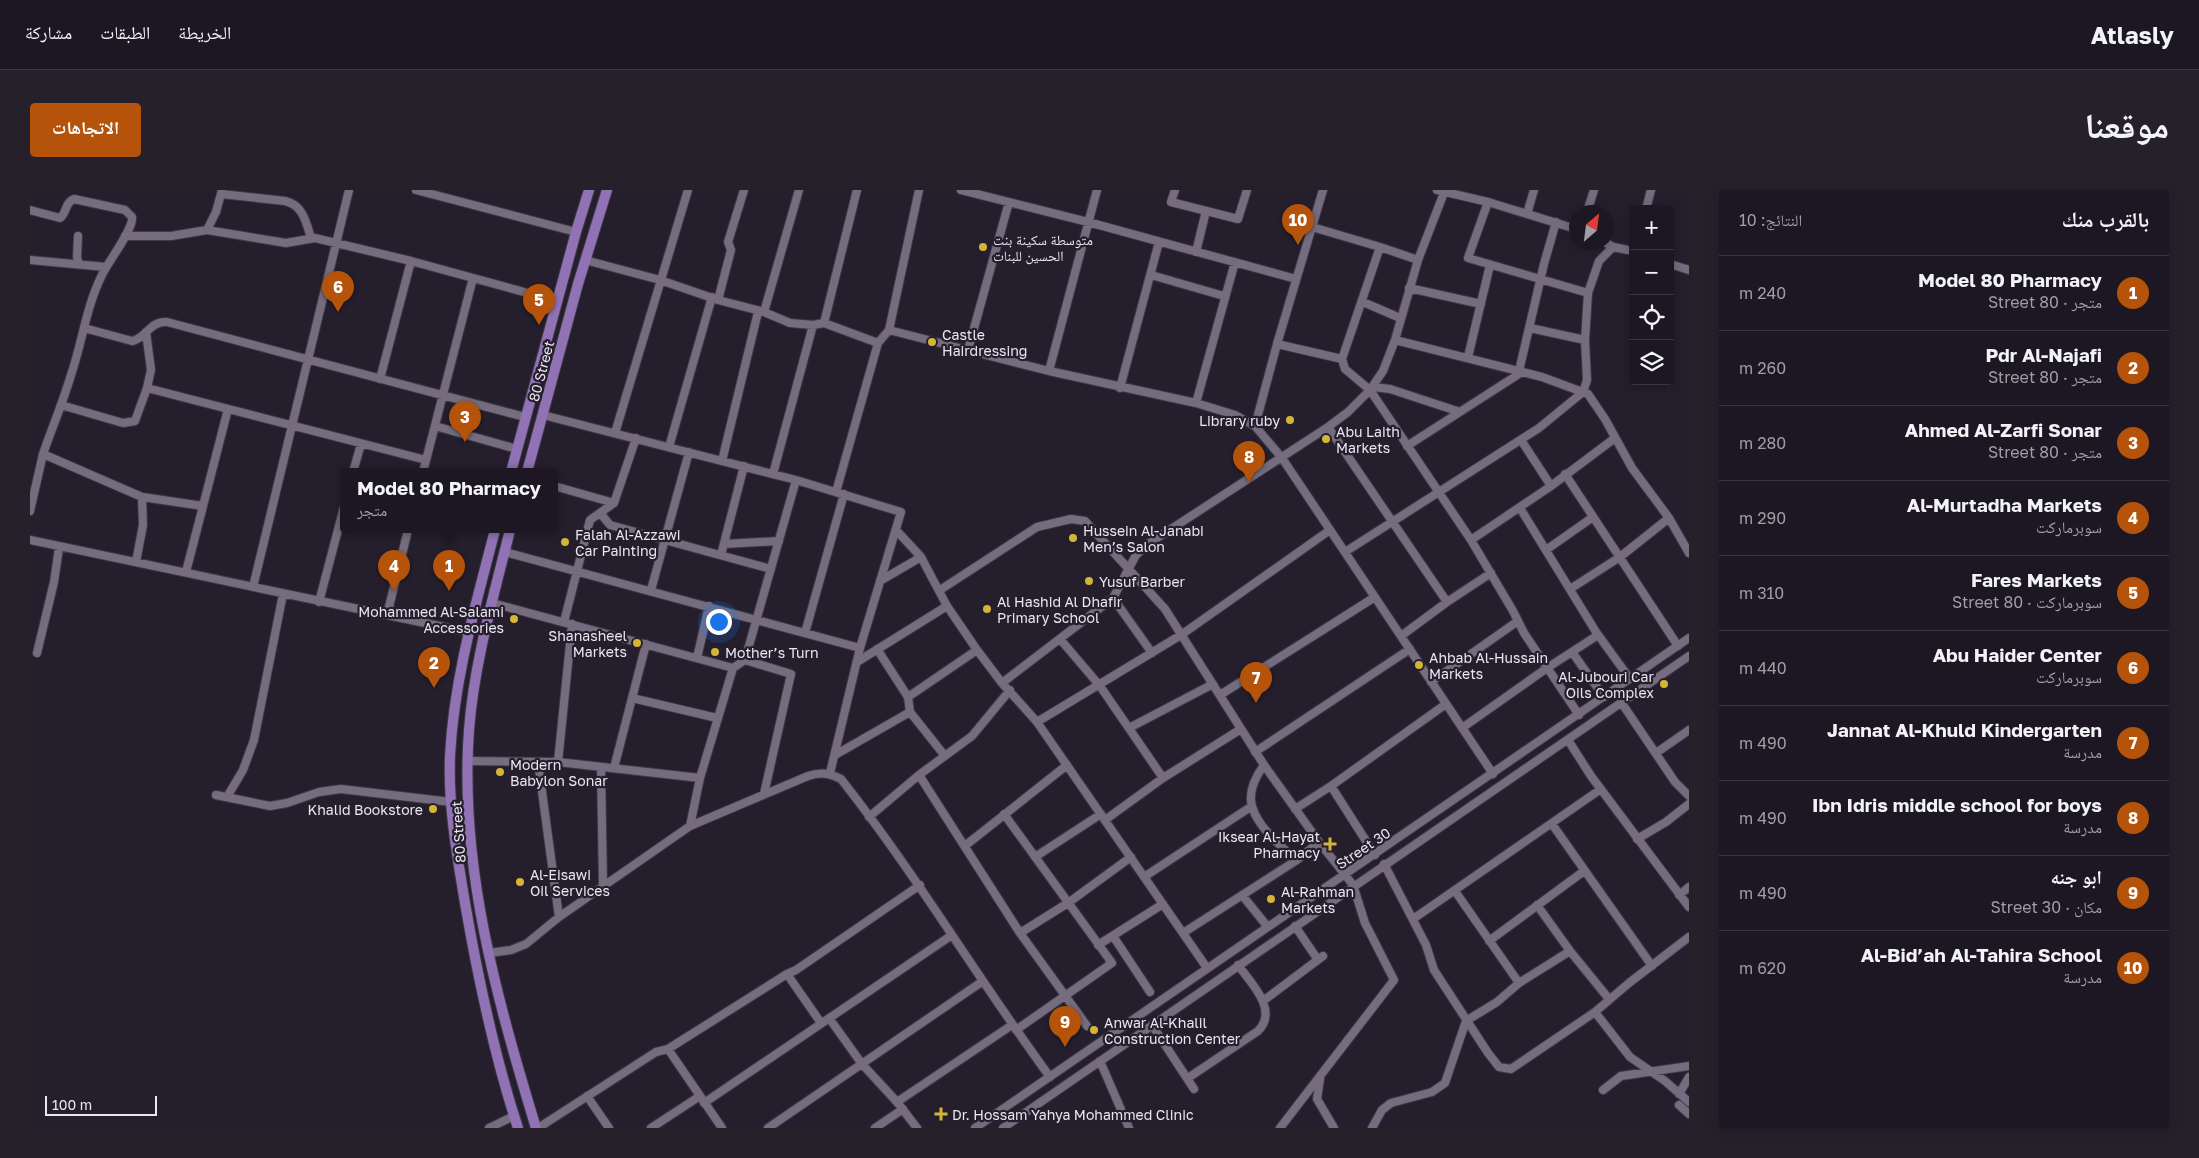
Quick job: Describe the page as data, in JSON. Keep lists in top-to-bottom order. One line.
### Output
{"streets":{"main road":["80 Street"],"street":["Street 30"]},"places":{"other":["متوسطة سكينة بنت الحسين للبنات","Castle Hairdressing","Library ruby","Abu Laith Markets","Hussein Al-Janabi Men’s Salon","Falah Al-Azzawi Car Painting","Yusuf Barber","Al Hashid Al Dhafir Primary School","Mohammed Al-Salami Accessories","Shanasheel Markets","Mother’s Turn","Ahbab Al-Hussain Markets","Al-Jubouri Car Oils Complex","Modern Babylon Sonar","Khalid Bookstore","Al-Eisawi Oil Services","Al-Rahman Markets","Anwar Al-Khalil Construction Center"],"health":["Iksear Al-Hayat Pharmacy","Dr. Hossam Yahya Mohammed Clinic"]},"scale_bar":"100 m","north":"top right","page":{"header":"Atlasly","nav":["الخريطة","الطبقات","مشاركة"],"title":"موقعنا","buttons":"الاتجاهات","heading":["بالقرب منك","النتائج: 10"],"pins":["10","6","5","3","8","1","4","2","7","9"],"map_buttons":["+","−"],"list":[{"mark":"1","name":"Model 80 Pharmacy","note":"متجر · 80 Street","value":"240 m"},{"mark":"2","name":"Pdr Al-Najafi","note":"متجر · 80 Street","value":"260 m"},{"mark":"3","name":"Ahmed Al-Zarfi Sonar","note":"متجر · 80 Street","value":"280 m"},{"mark":"4","name":"Al-Murtadha Markets","note":"سوبرماركت","value":"290 m"},{"mark":"5","name":"Fares Markets","note":"سوبرماركت · 80 Street","value":"310 m"},{"mark":"6","name":"Abu Haider Center","note":"سوبرماركت","value":"440 m"},{"mark":"7","name":"Jannat Al-Khuld Kindergarten","note":"مدرسة","value":"490 m"},{"mark":"8","name":"Ibn Idris middle school for boys","note":"مدرسة","value":"490 m"},{"mark":"9","name":"ابو جنه","note":"مكان · Street 30","value":"490 m"},{"mark":"10","name":"Al-Bid’ah Al-Tahira School","note":"مدرسة","value":"620 m"}],"popup":["Model 80 Pharmacy","متجر"],"scale":"100 m"}}
